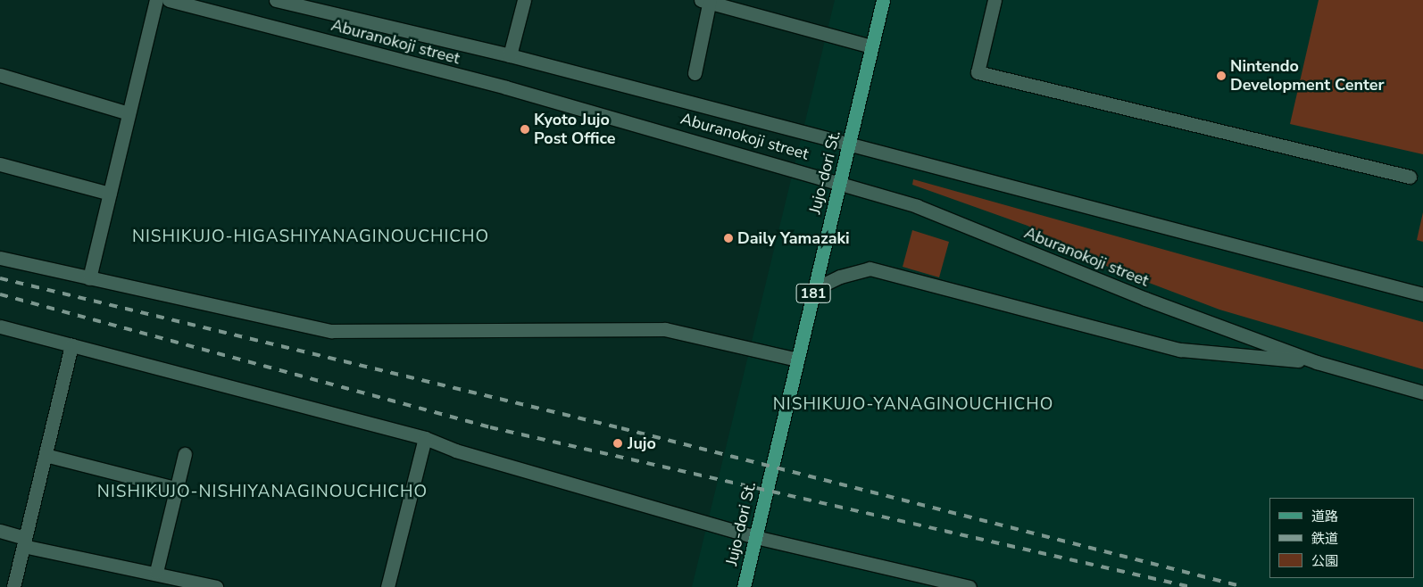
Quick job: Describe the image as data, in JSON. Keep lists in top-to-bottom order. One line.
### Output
{"streets":{"main road":["Jujo-dori St.","181"],"street":["Aburanokoji street"]},"crossings":[["Aburanokoji street","Jujo-dori St."]],"districts":["NISHIKUJO-HIGASHIYANAGINOUCHICHO","NISHIKUJO-YANAGINOUCHICHO","NISHIKUJO-NISHIYANAGINOUCHICHO"],"places":["Nintendo Development Center","Kyoto Jujo Post Office","Daily Yamazaki","Jujo"],"legend":["道路","鉄道","公園"]}
